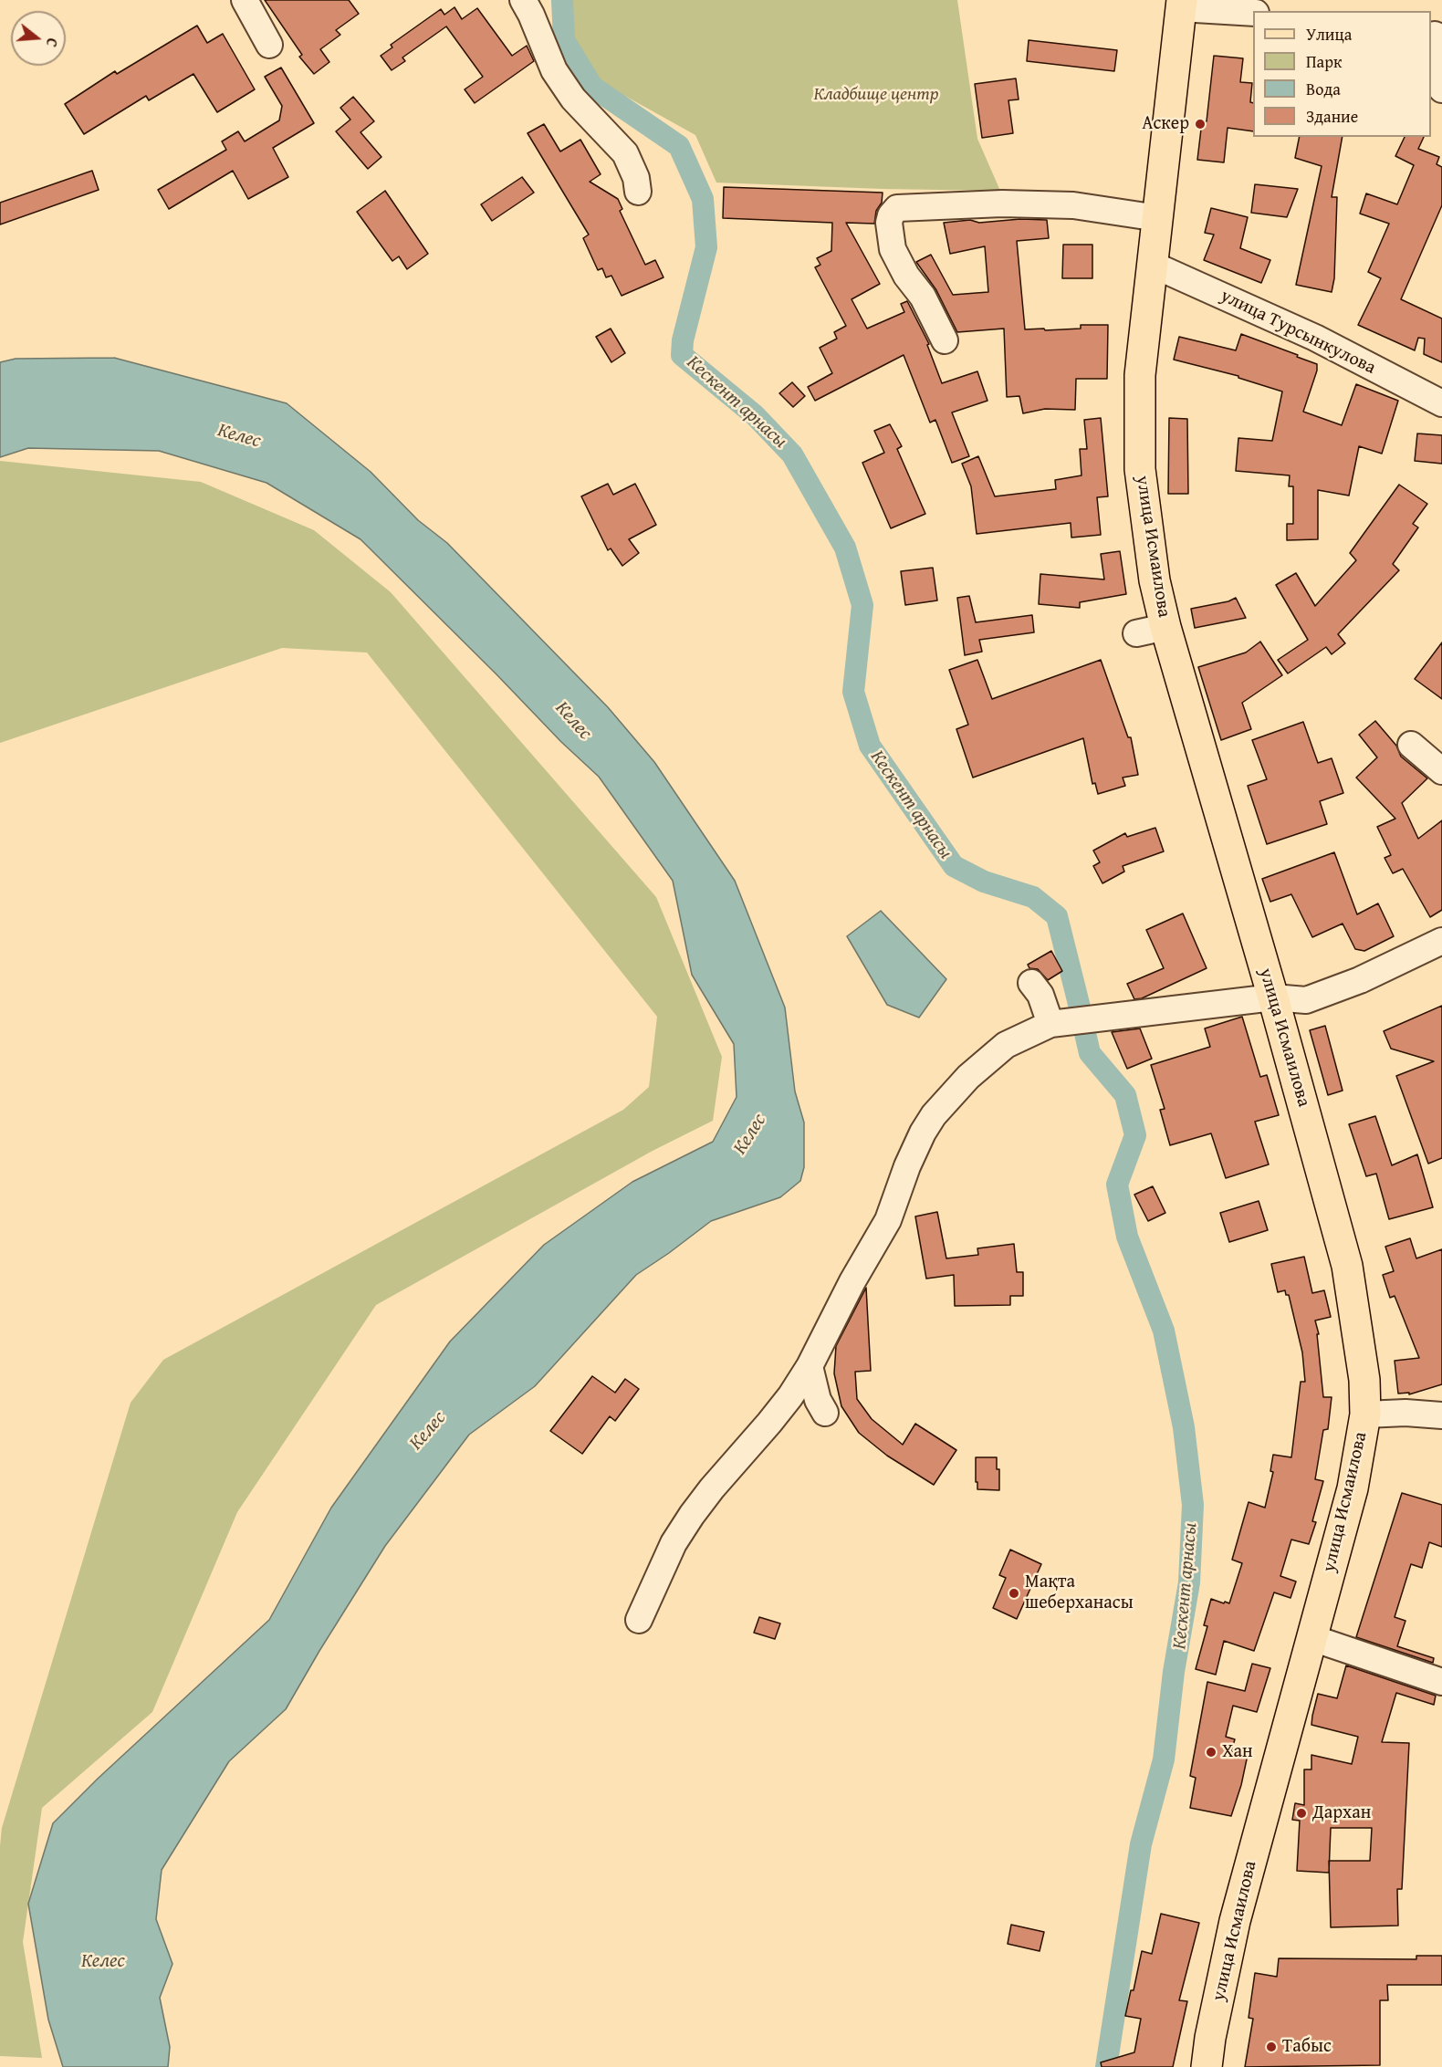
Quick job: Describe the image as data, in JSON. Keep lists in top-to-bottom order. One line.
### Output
{"streets":{"main road":["улица Исмаилова"],"street":["улица Турсынкулова"]},"crossings":[["улица Турсынкулова","улица Исмаилова"]],"water":["Кескент арнасы","Келес"],"parks":["Кладбище центр"],"places":["Аскер","Мақта шеберханасы","Хан","Дархан","Табыс"],"legend":["Улица","Парк","Вода","Здание"],"north":"right"}
